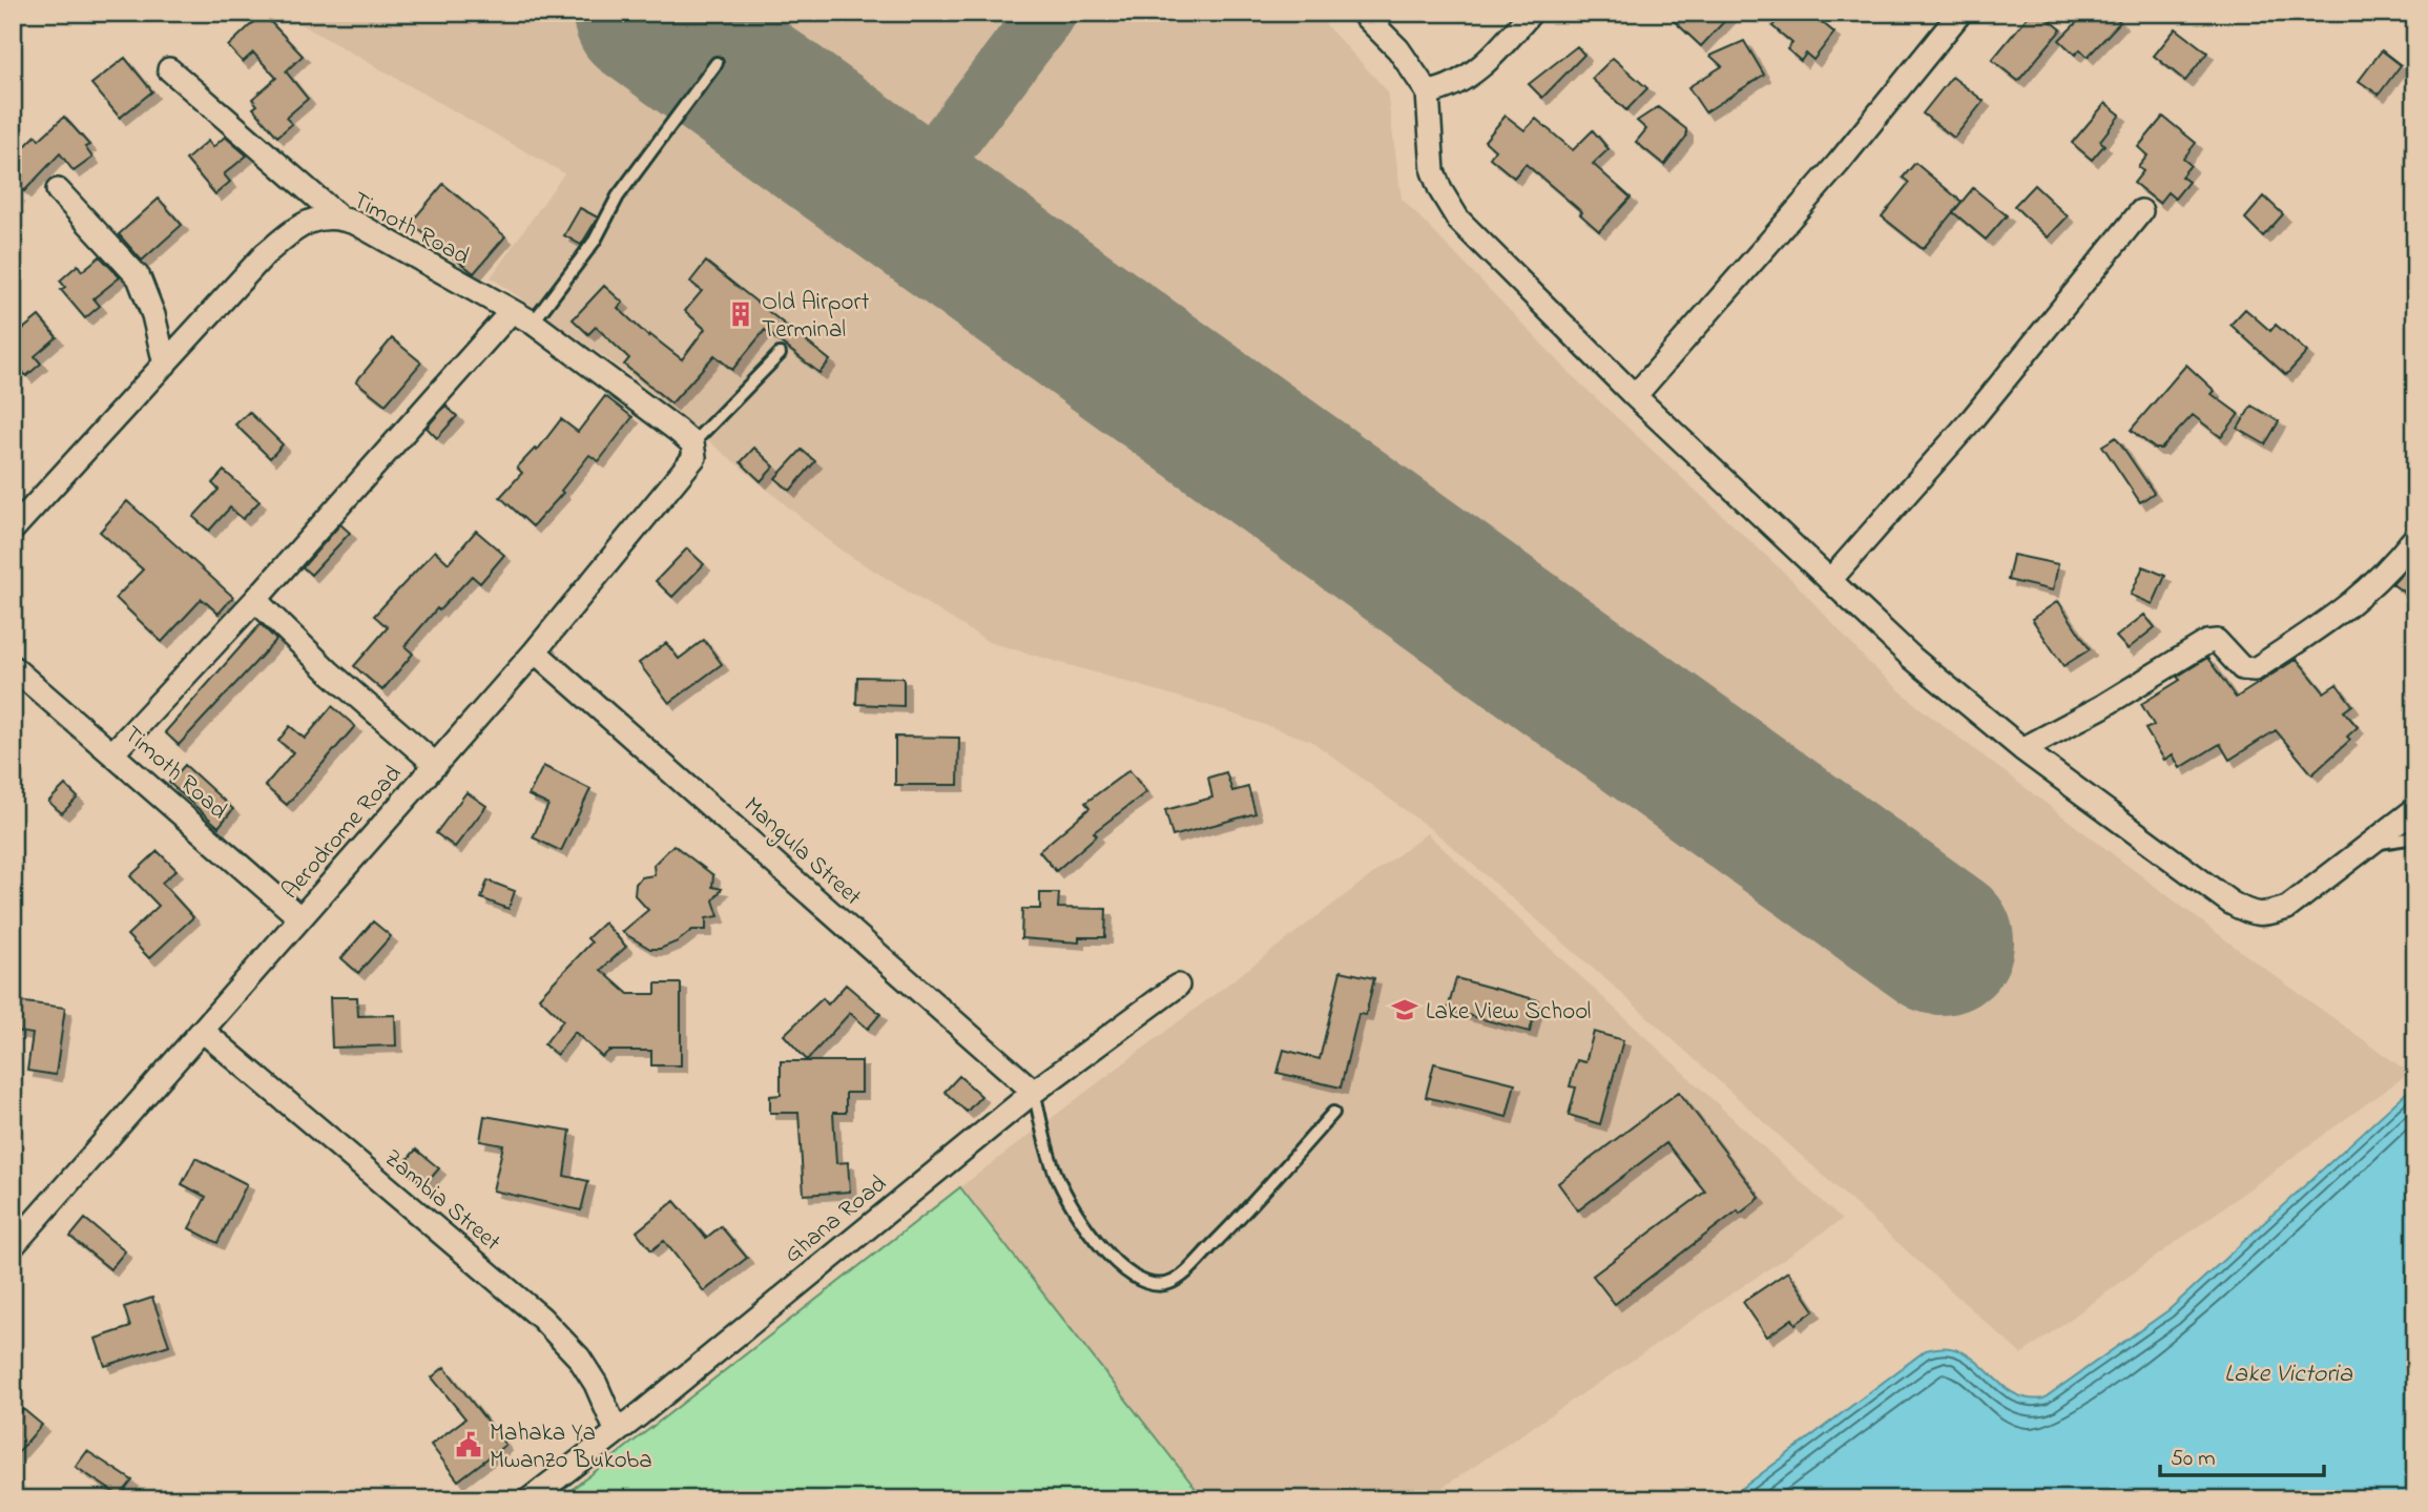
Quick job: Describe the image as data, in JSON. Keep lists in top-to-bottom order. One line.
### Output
{"streets":{"street":["Timoth Road","Aerodrome Road","Mangula Street","Zambia Street","Ghana Road"]},"crossings":[["Timoth Road","Aerodrome Road"],["Aerodrome Road","Mangula Street"],["Aerodrome Road","Zambia Street"],["Mangula Street","Ghana Road"],["Zambia Street","Ghana Road"]],"water":["Lake Victoria"],"places":{"building":["Old Airport Terminal"],"school or university":["Lake View School"],"public building":["Mahaka Ya Mwanzo Bukoba"]},"scale_bar":"50 m"}
